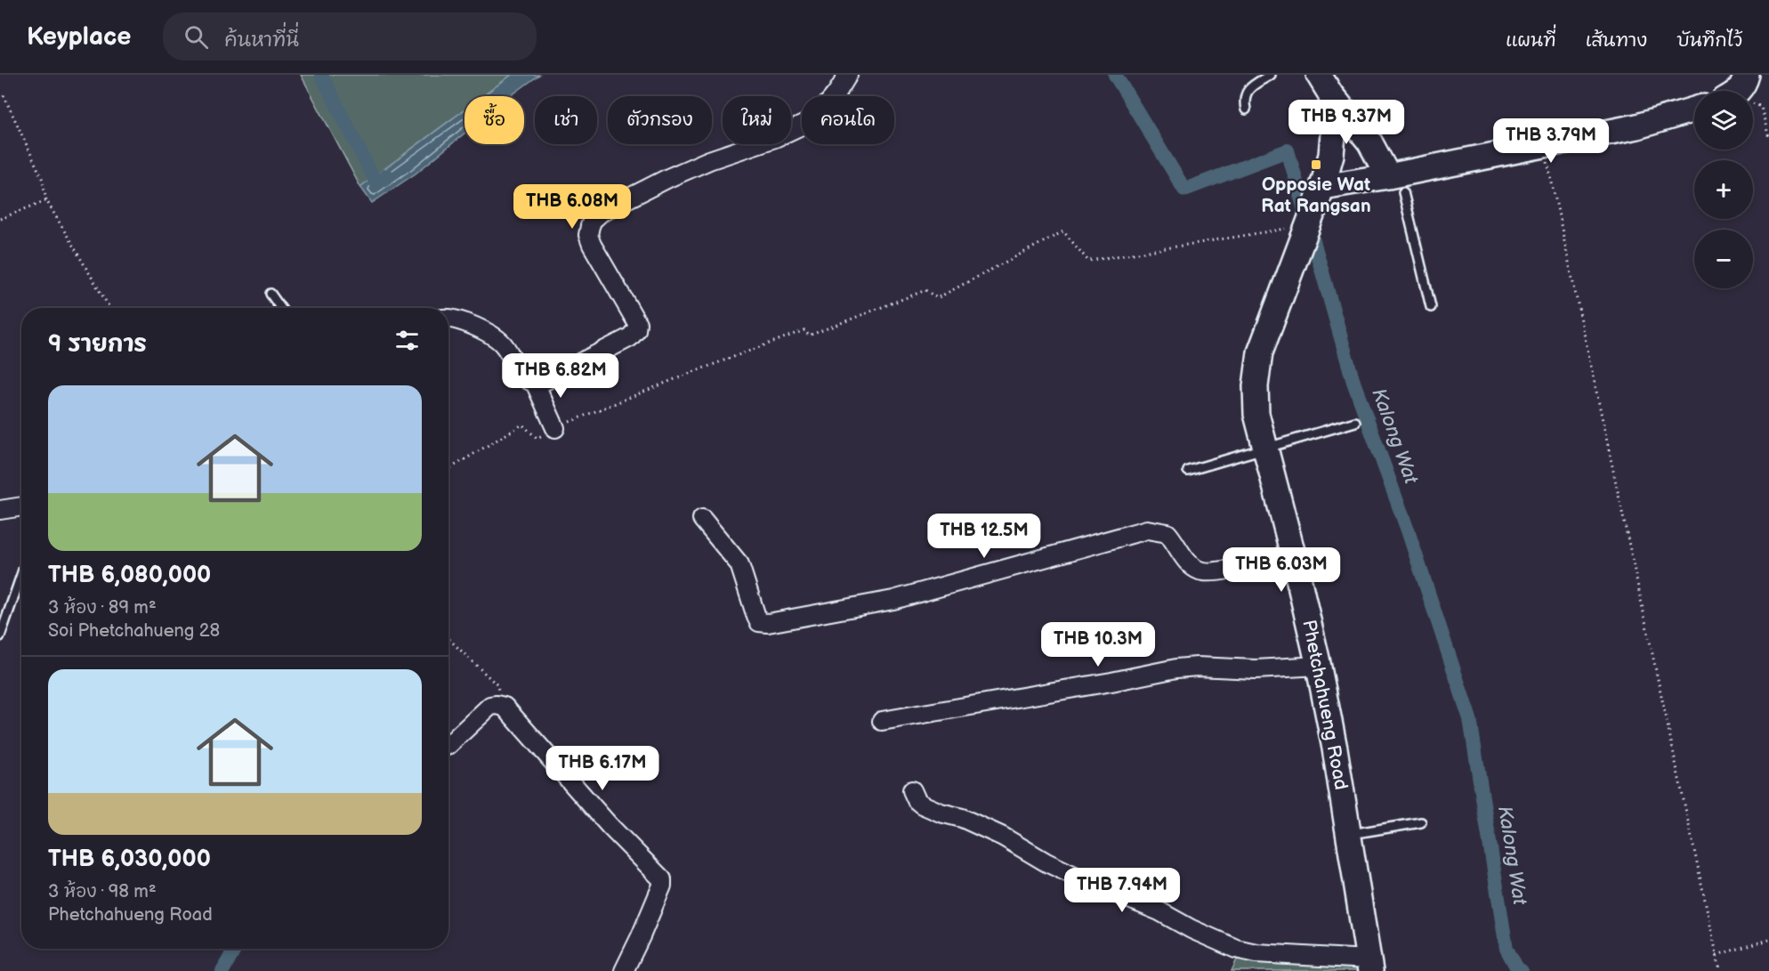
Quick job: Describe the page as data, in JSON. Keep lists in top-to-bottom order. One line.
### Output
{"streets":{"main road":["Phetchahueng Road"]},"water":["Kalong Wat"],"places":{"transit":["Opposie Wat Rat Rangsan"]},"page":{"header":"Keyplace","search":"ค้นหาที่นี่","nav":["แผนที่","เส้นทาง","บันทึกไว้"],"map_buttons":["+","−"],"chip":["ซื้อ","เช่า","ตัวกรอง","ใหม่","คอนโด"],"price":["THB 9.37M","THB 3.79M","THB 6.08M","THB 6.82M","THB 12.5M","THB 6.03M","THB 10.3M","THB 6.17M","THB 7.94M"],"heading":"9 รายการ","list":[{"name":"THB 6,080,000","note":"3 ห้อง · 89 m² · Soi Phetchahueng 28"},{"name":"THB 6,030,000","note":"3 ห้อง · 98 m² · Phetchahueng Road"}]}}
